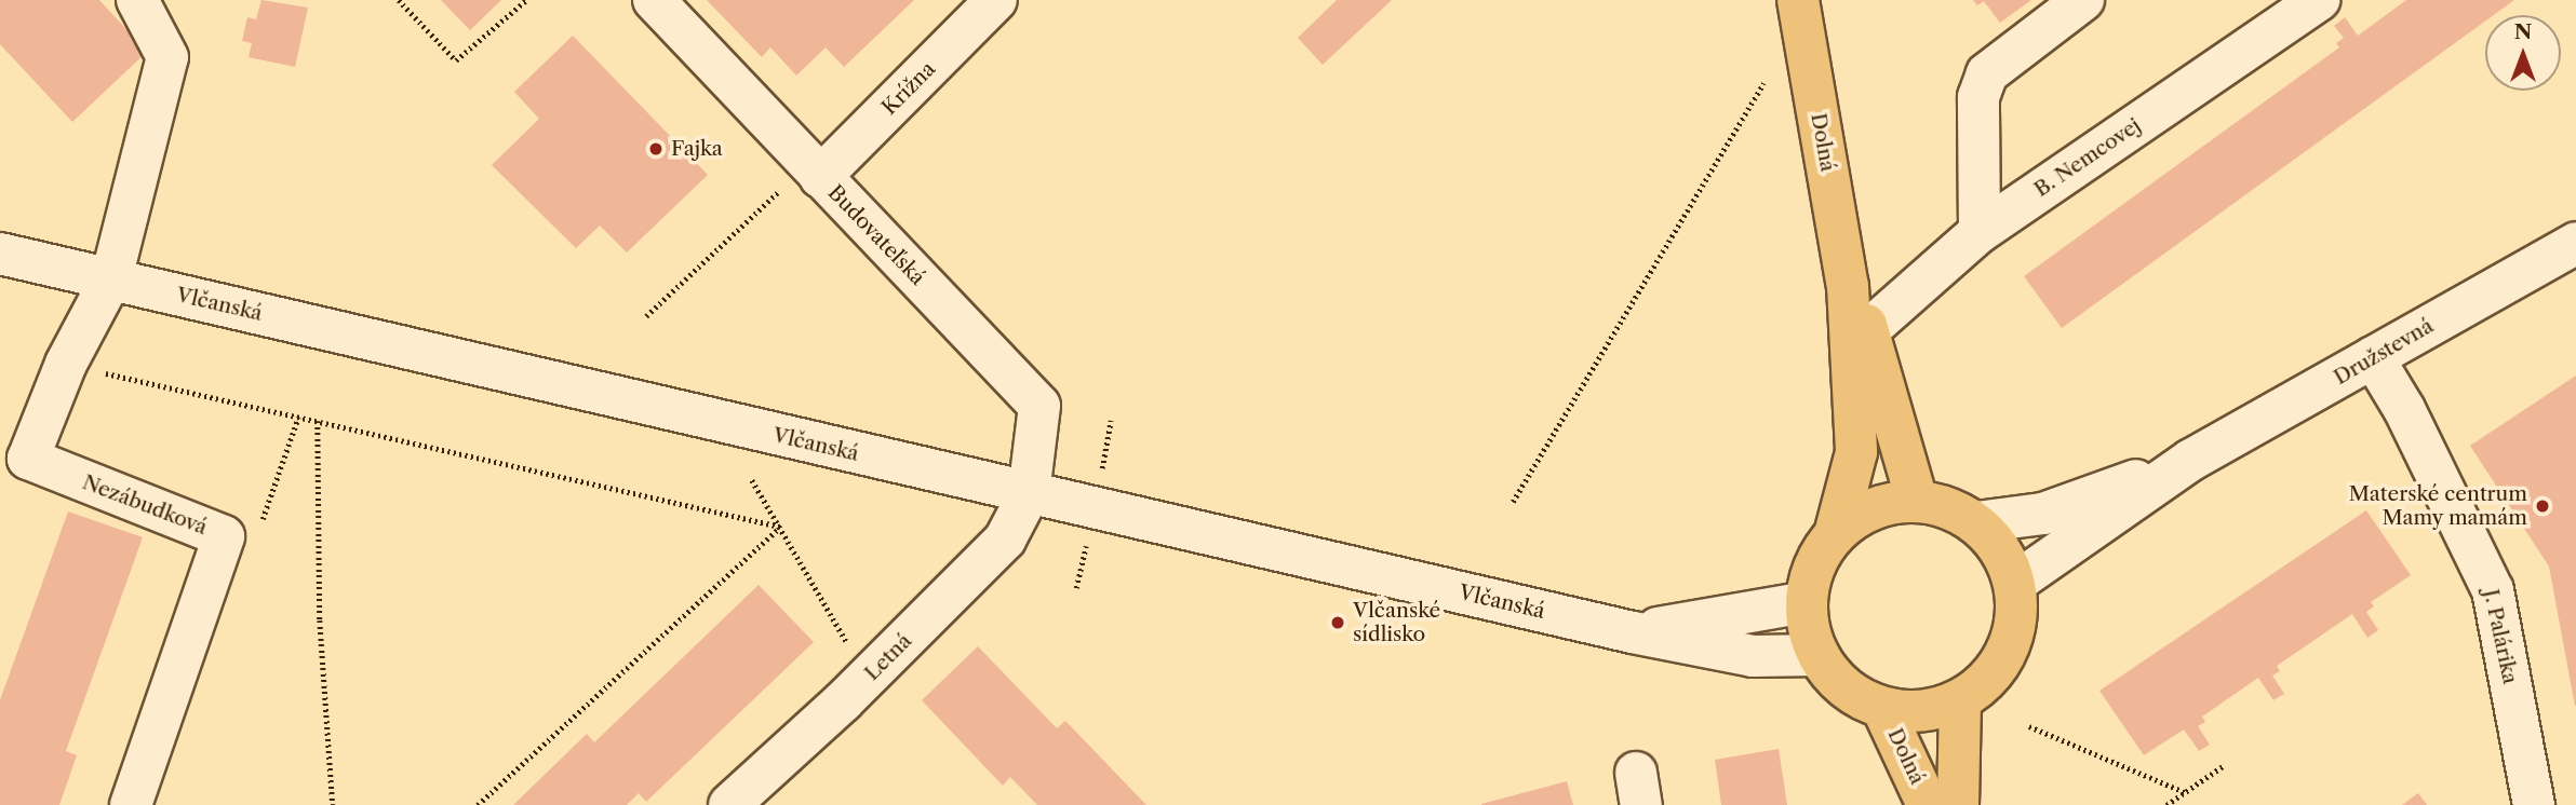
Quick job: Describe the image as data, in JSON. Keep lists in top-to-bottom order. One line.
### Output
{"streets":{"main road":["Dolná"],"street":["Krížna","B. Nemcovej","Budovateľská","Vlčanská","Družstevná","Nezábudková","J. Palárika","Letná"]},"crossings":[["Krížna","Budovateľská"],["Dolná","B. Nemcovej"],["Dolná","Vlčanská"],["Dolná","Družstevná"],["Budovateľská","Vlčanská"],["Budovateľská","Letná"],["Vlčanská","Družstevná"],["Vlčanská","Nezábudková"],["Vlčanská","Letná"],["Družstevná","J. Palárika"]],"places":["Fajka","Materské centrum Mamy mamám","Vlčanské sídlisko"],"north":"top"}
